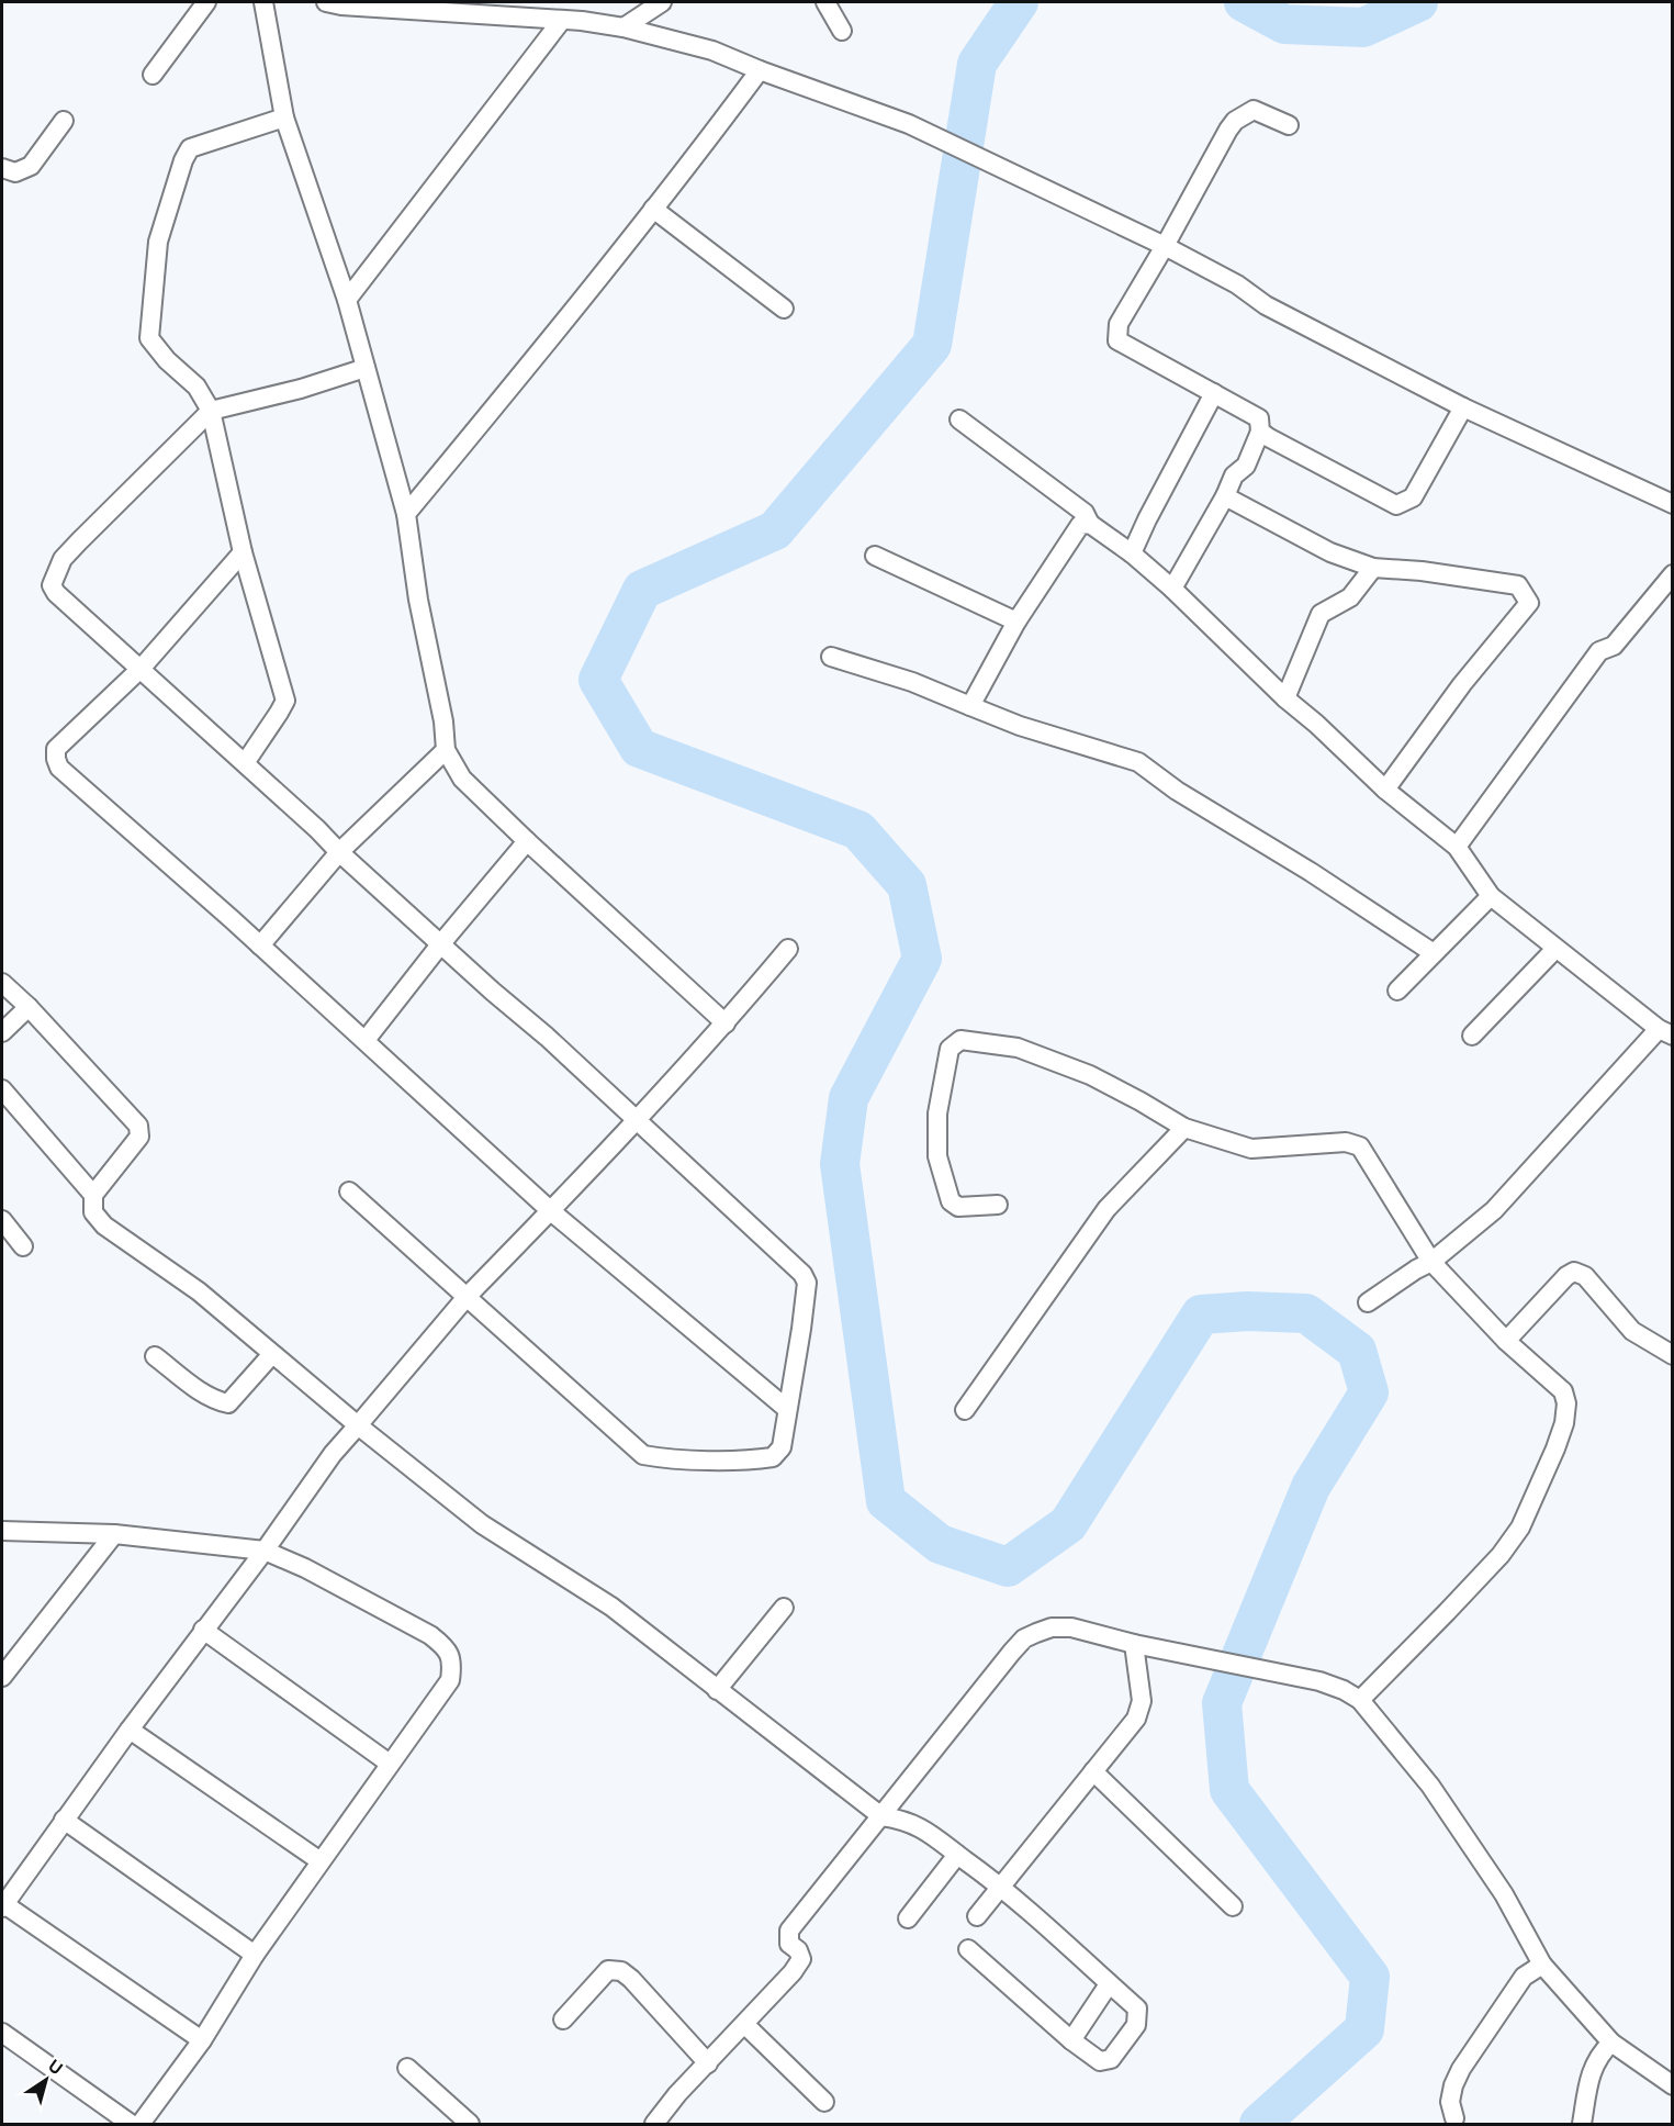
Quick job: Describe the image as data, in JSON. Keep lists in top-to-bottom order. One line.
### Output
{"north":"top right"}
